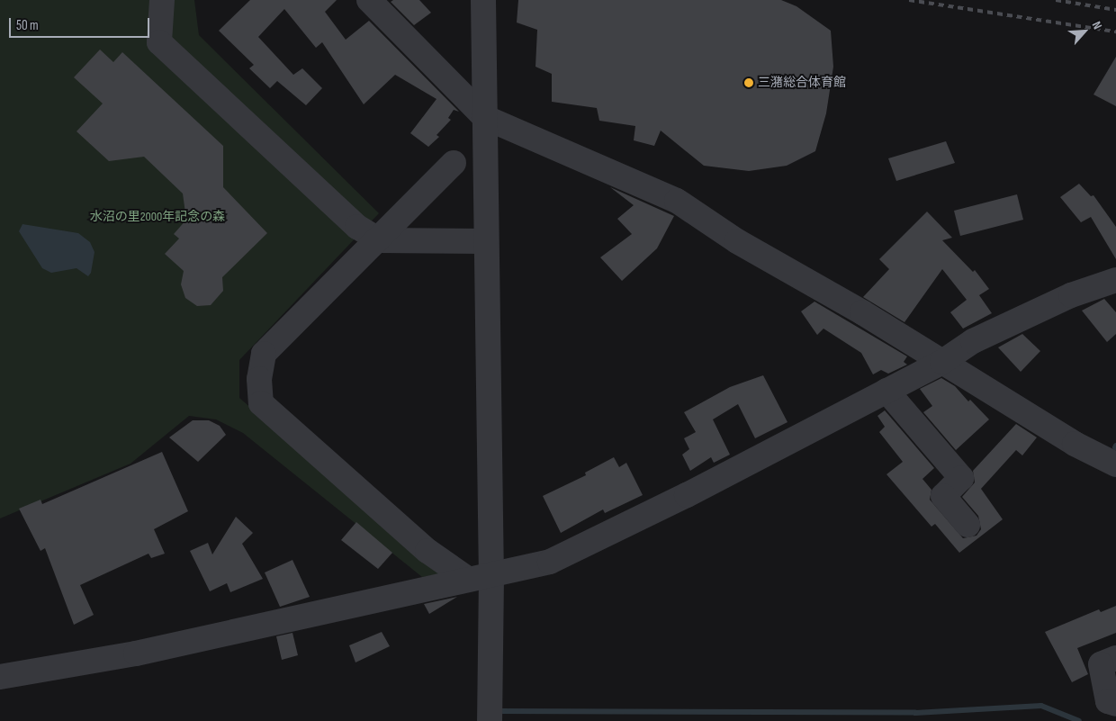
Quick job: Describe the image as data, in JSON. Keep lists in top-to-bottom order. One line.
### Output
{"parks":["水沼の里2000年記念の森"],"places":["三潴総合体育館"],"scale_bar":"50 m","north":"top right"}
